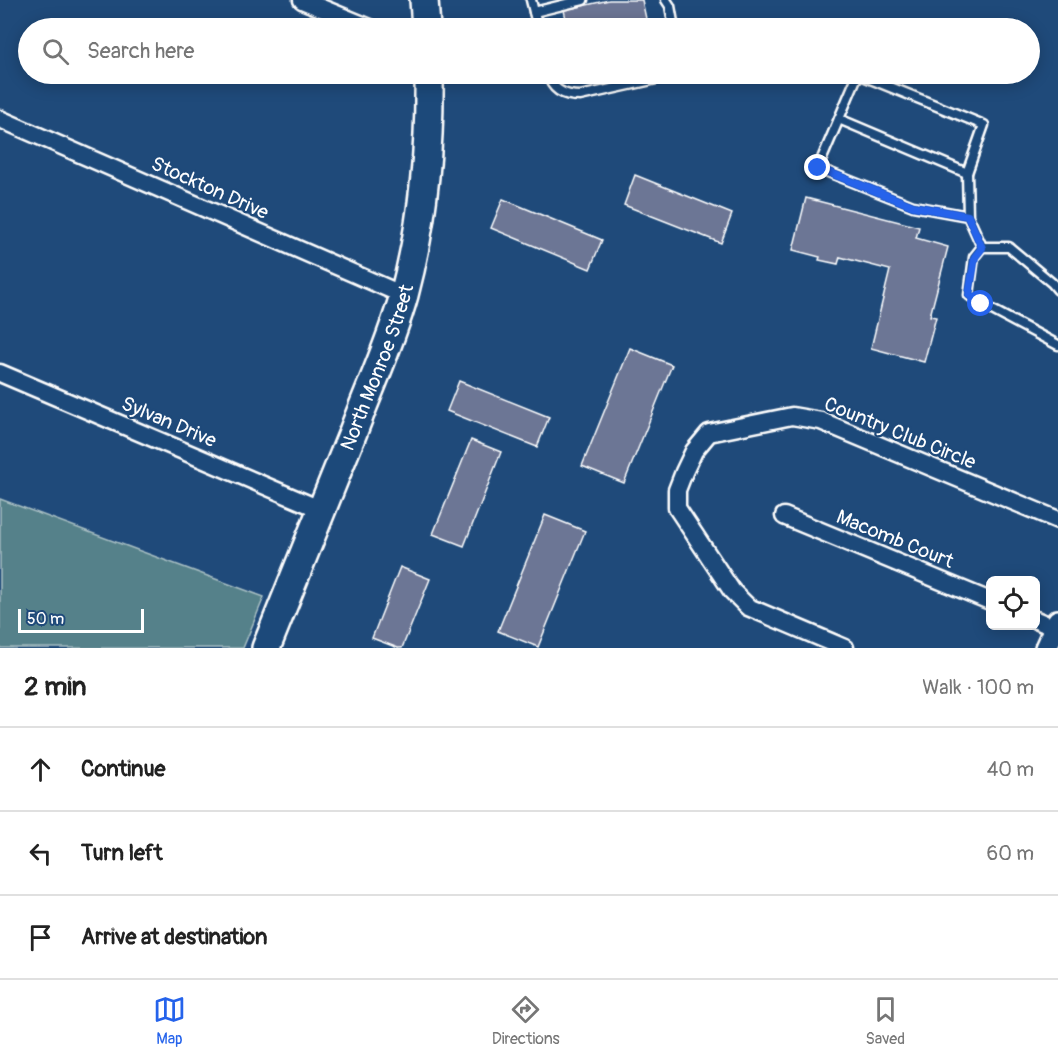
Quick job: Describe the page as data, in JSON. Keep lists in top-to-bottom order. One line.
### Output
{"streets":{"main road":["North Monroe Street"],"street":["Stockton Drive","Sylvan Drive","Country Club Circle","Macomb Court"]},"crossings":[["Stockton Drive","North Monroe Street"],["North Monroe Street","Sylvan Drive"]],"scale_bar":"50 m","page":{"search":"Search here","scale":"50 m","heading":["2 min","Walk · 100 m"],"list":[["Continue","40 m"],["Turn left","60 m"],"Arrive at destination"],"nav":["Map","Directions","Saved"]}}
